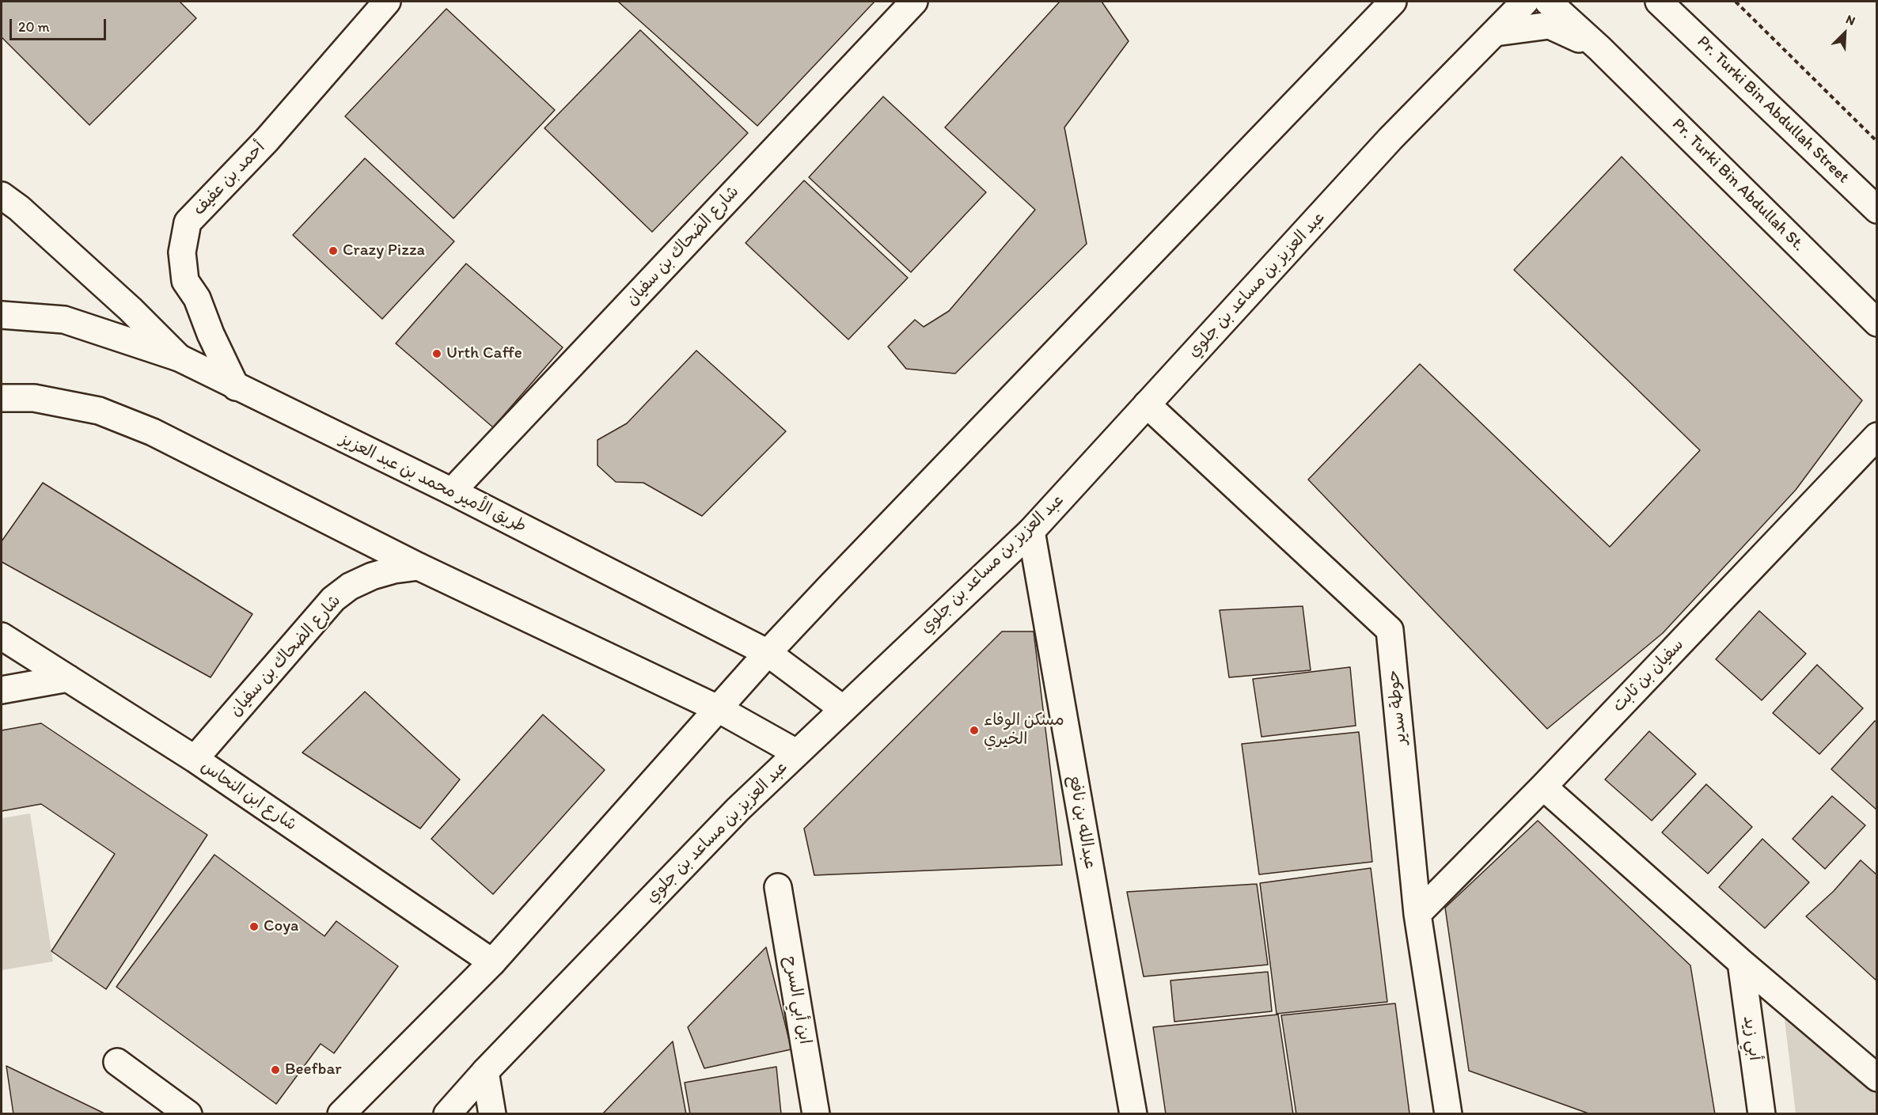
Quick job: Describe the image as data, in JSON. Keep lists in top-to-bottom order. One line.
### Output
{"streets":{"street":["Pr. Turki Bin Abdullah Street","أحمد بن عفيف","Pr. Turki Bin Abdullah St.","شارع الضحاك بن سفيان","عبد العزيز بن مساعد بن جلوي","طريق الأمير محمد بن عبد العزيز","سفيان بن ثابت","حوطة سدير","شارع ابن النحاس","عبدالله بن نافع","ابن أبي السرح","أبي زيد"]},"crossings":[["أحمد بن عفيف","طريق الأمير محمد بن عبد العزيز"],["Pr. Turki Bin Abdullah St.","عبد العزيز بن مساعد بن جلوي"],["شارع الضحاك بن سفيان","طريق الأمير محمد بن عبد العزيز"],["شارع الضحاك بن سفيان","شارع ابن النحاس"],["عبد العزيز بن مساعد بن جلوي","طريق الأمير محمد بن عبد العزيز"],["عبد العزيز بن مساعد بن جلوي","حوطة سدير"],["عبد العزيز بن مساعد بن جلوي","عبدالله بن نافع"],["سفيان بن ثابت","حوطة سدير"]],"places":["Crazy Pizza","Urth Caffe","مسكن الوفاء الخيري","Coya","Beefbar"],"scale_bar":"20 m","north":"top right"}
